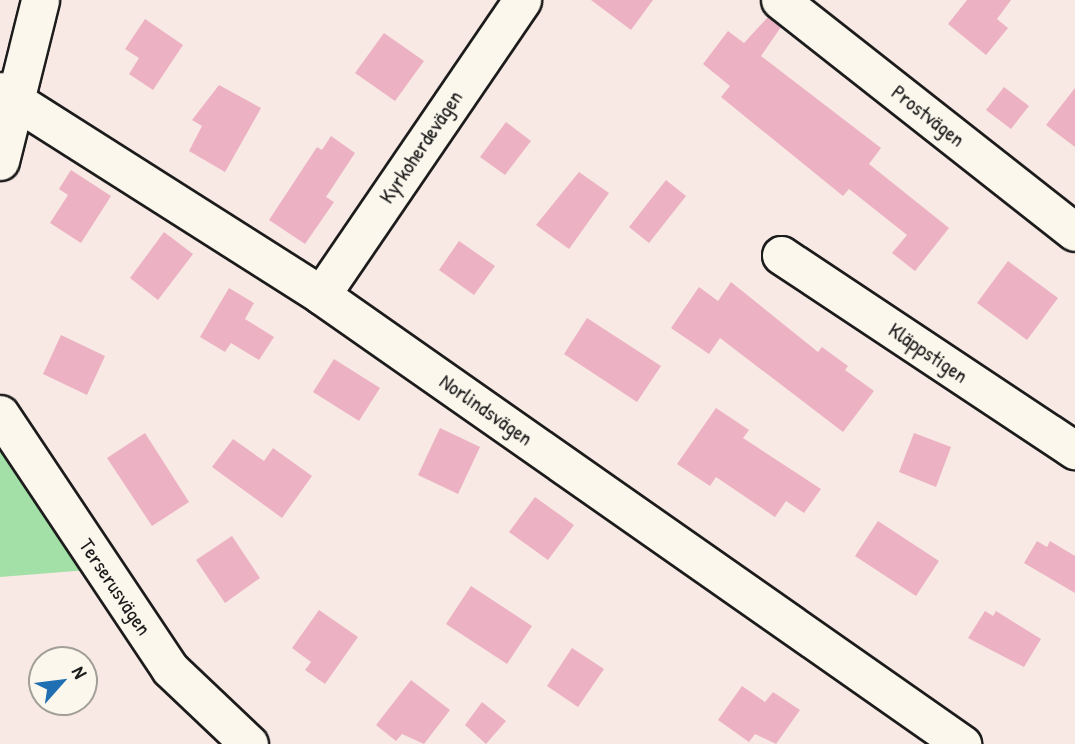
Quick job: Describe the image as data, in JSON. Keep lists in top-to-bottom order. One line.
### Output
{"streets":{"street":["Prostvägen","Kyrkoherdevägen","Kläppstigen","Norlindsvägen","Terserusvägen"]},"crossings":[["Kyrkoherdevägen","Norlindsvägen"]],"north":"top right"}
